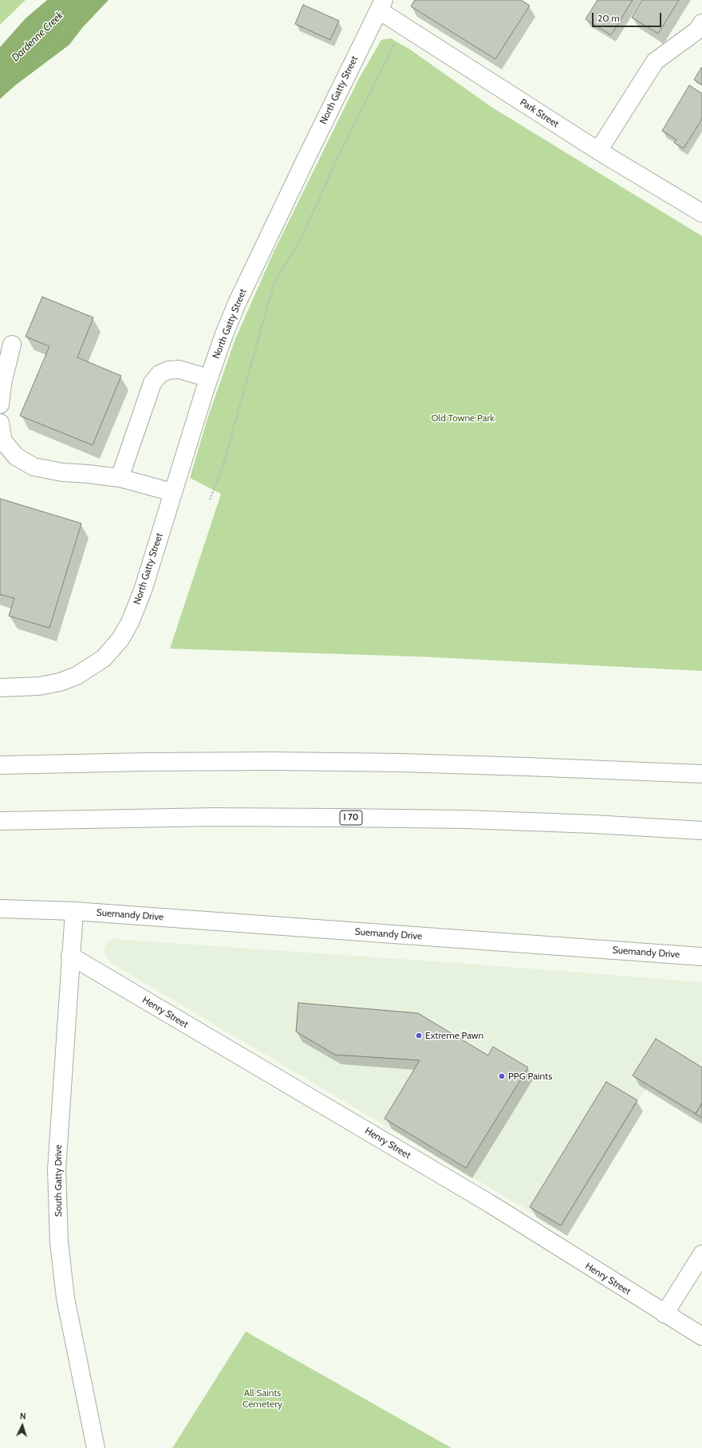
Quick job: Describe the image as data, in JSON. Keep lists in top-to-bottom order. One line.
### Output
{"streets":{"main road":["North Gatty Street","Park Street","I 70","Suemandy Drive","Henry Street","South Gatty Drive"]},"crossings":[["North Gatty Street","Park Street"],["Suemandy Drive","South Gatty Drive"],["Henry Street","South Gatty Drive"]],"water":["Dardenne Creek"],"parks":["Old Towne Park","All Saints Cemetery"],"places":["Extreme Pawn","PPG Paints"],"scale_bar":"20 m","north":"top"}
